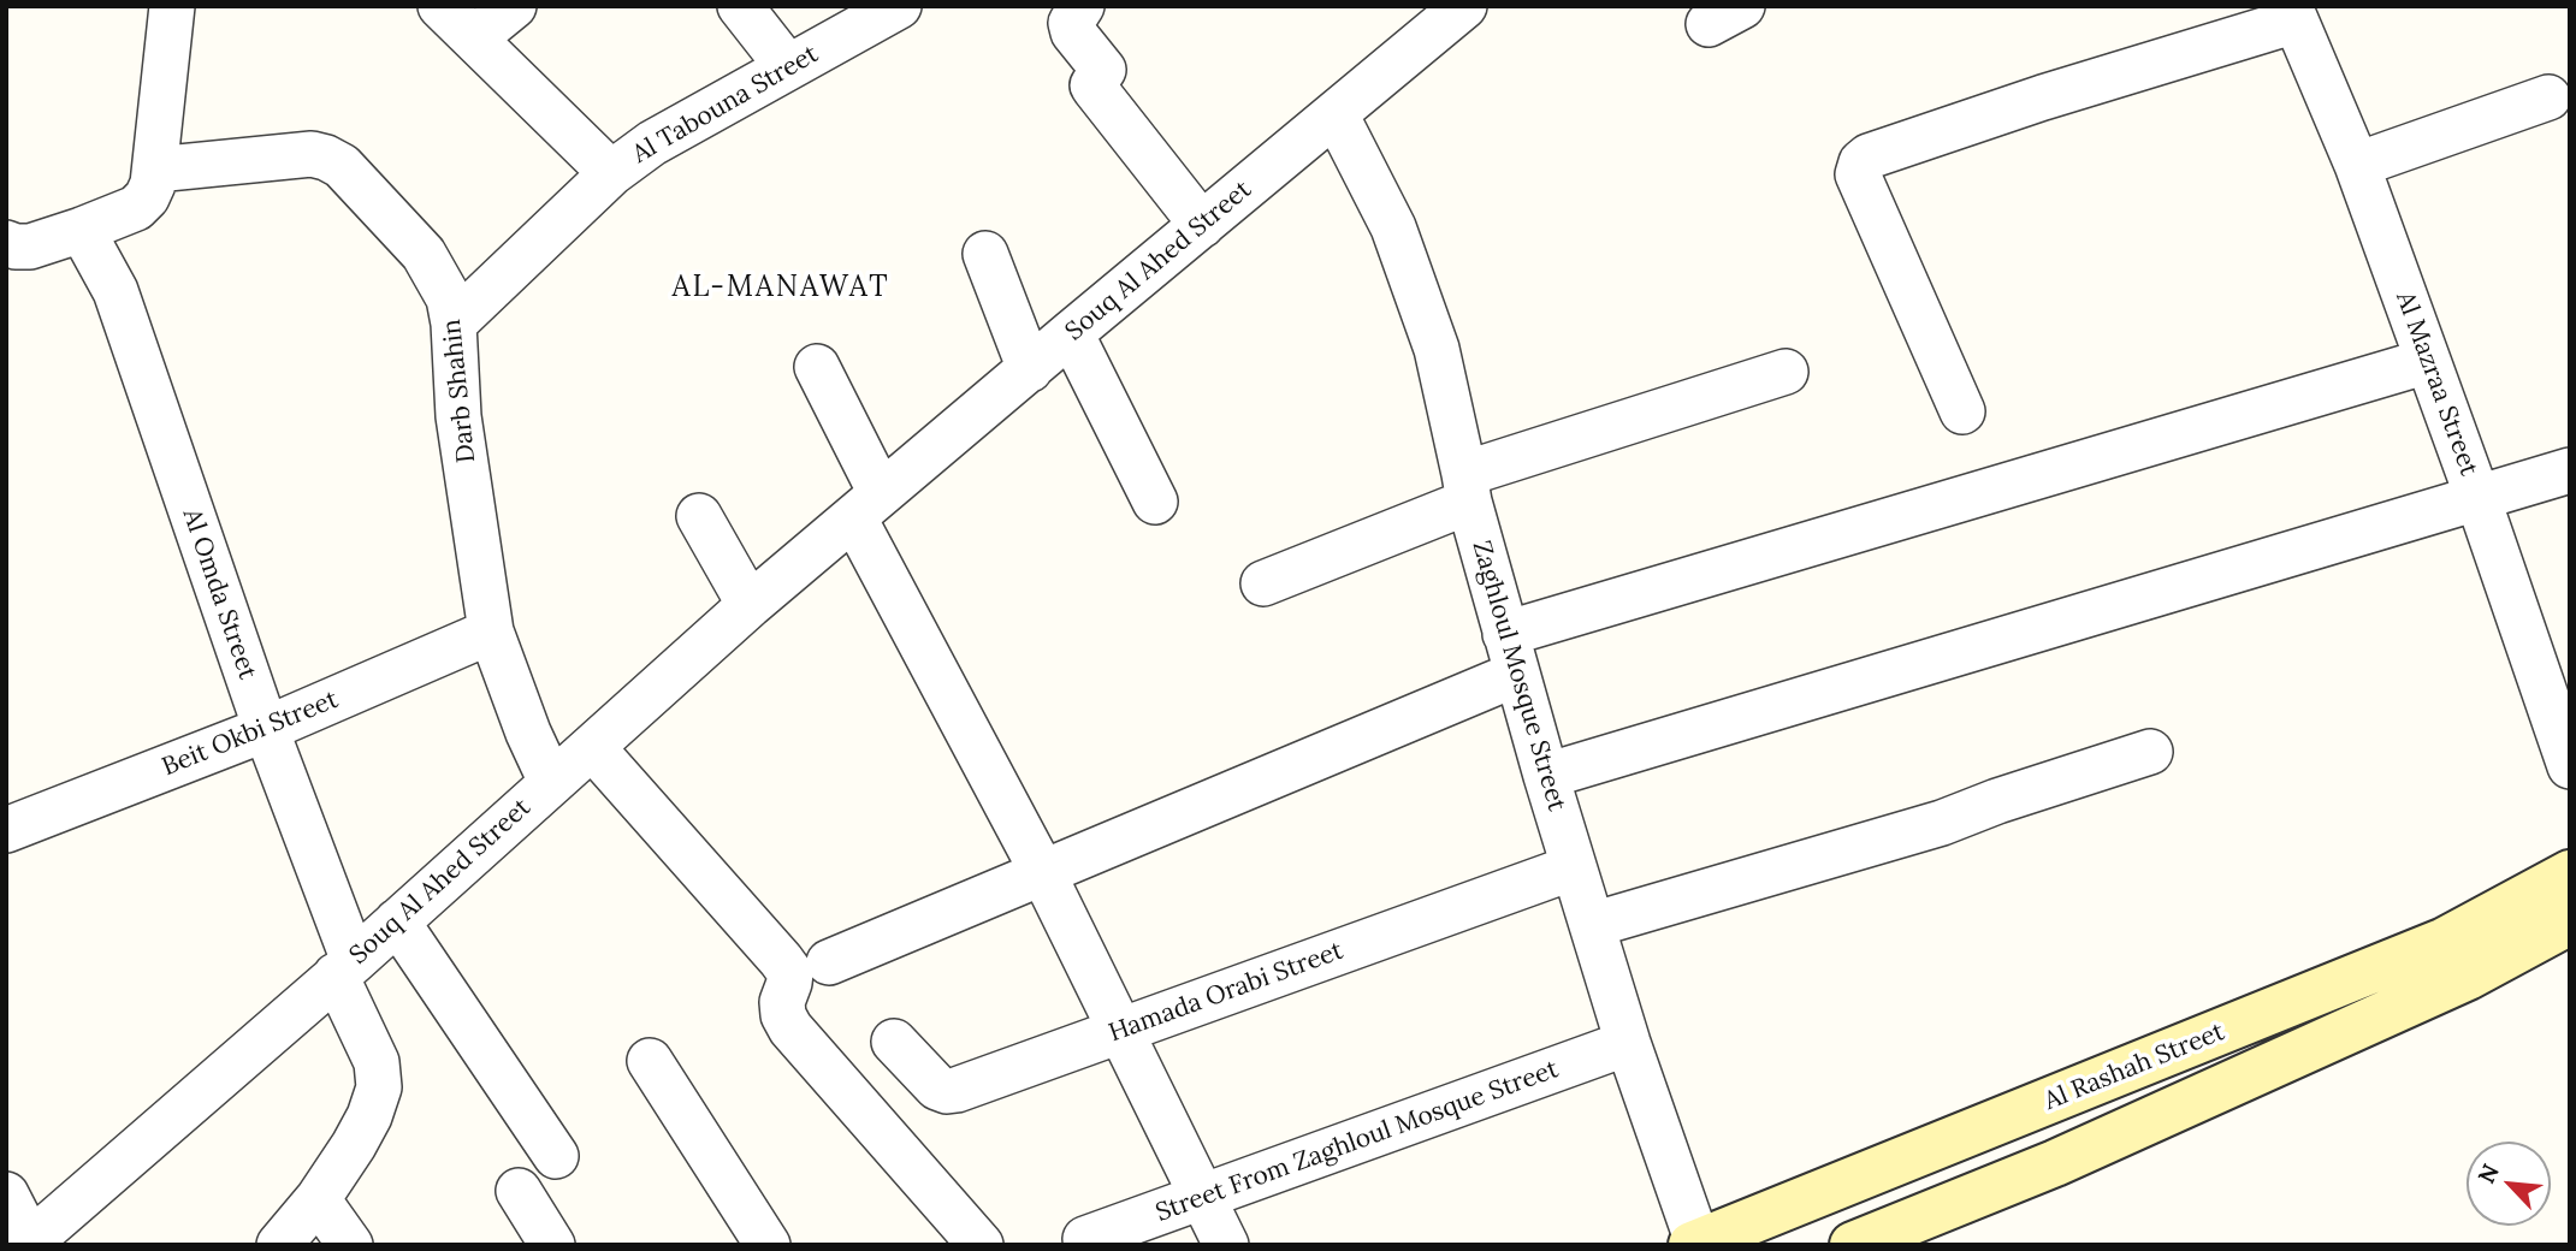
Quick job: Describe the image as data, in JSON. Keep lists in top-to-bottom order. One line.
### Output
{"streets":{"street":["Al Tabouna Street","Souq Al Ahed Street","Al Mazraa Street","Darb Shahin","Al Omda Street","Zaghloul Mosque Street","Beit Okbi Street","Hamada Orabi Street","Al Rashah Street","Street From Zaghloul Mosque Street"]},"crossings":[["Al Tabouna Street","Darb Shahin"],["Souq Al Ahed Street","Darb Shahin"],["Souq Al Ahed Street","Al Omda Street"],["Souq Al Ahed Street","Zaghloul Mosque Street"],["Darb Shahin","Beit Okbi Street"],["Al Omda Street","Beit Okbi Street"],["Zaghloul Mosque Street","Hamada Orabi Street"],["Zaghloul Mosque Street","Al Rashah Street"],["Zaghloul Mosque Street","Street From Zaghloul Mosque Street"]],"districts":["AL-MANAWAT"],"north":"top left"}
